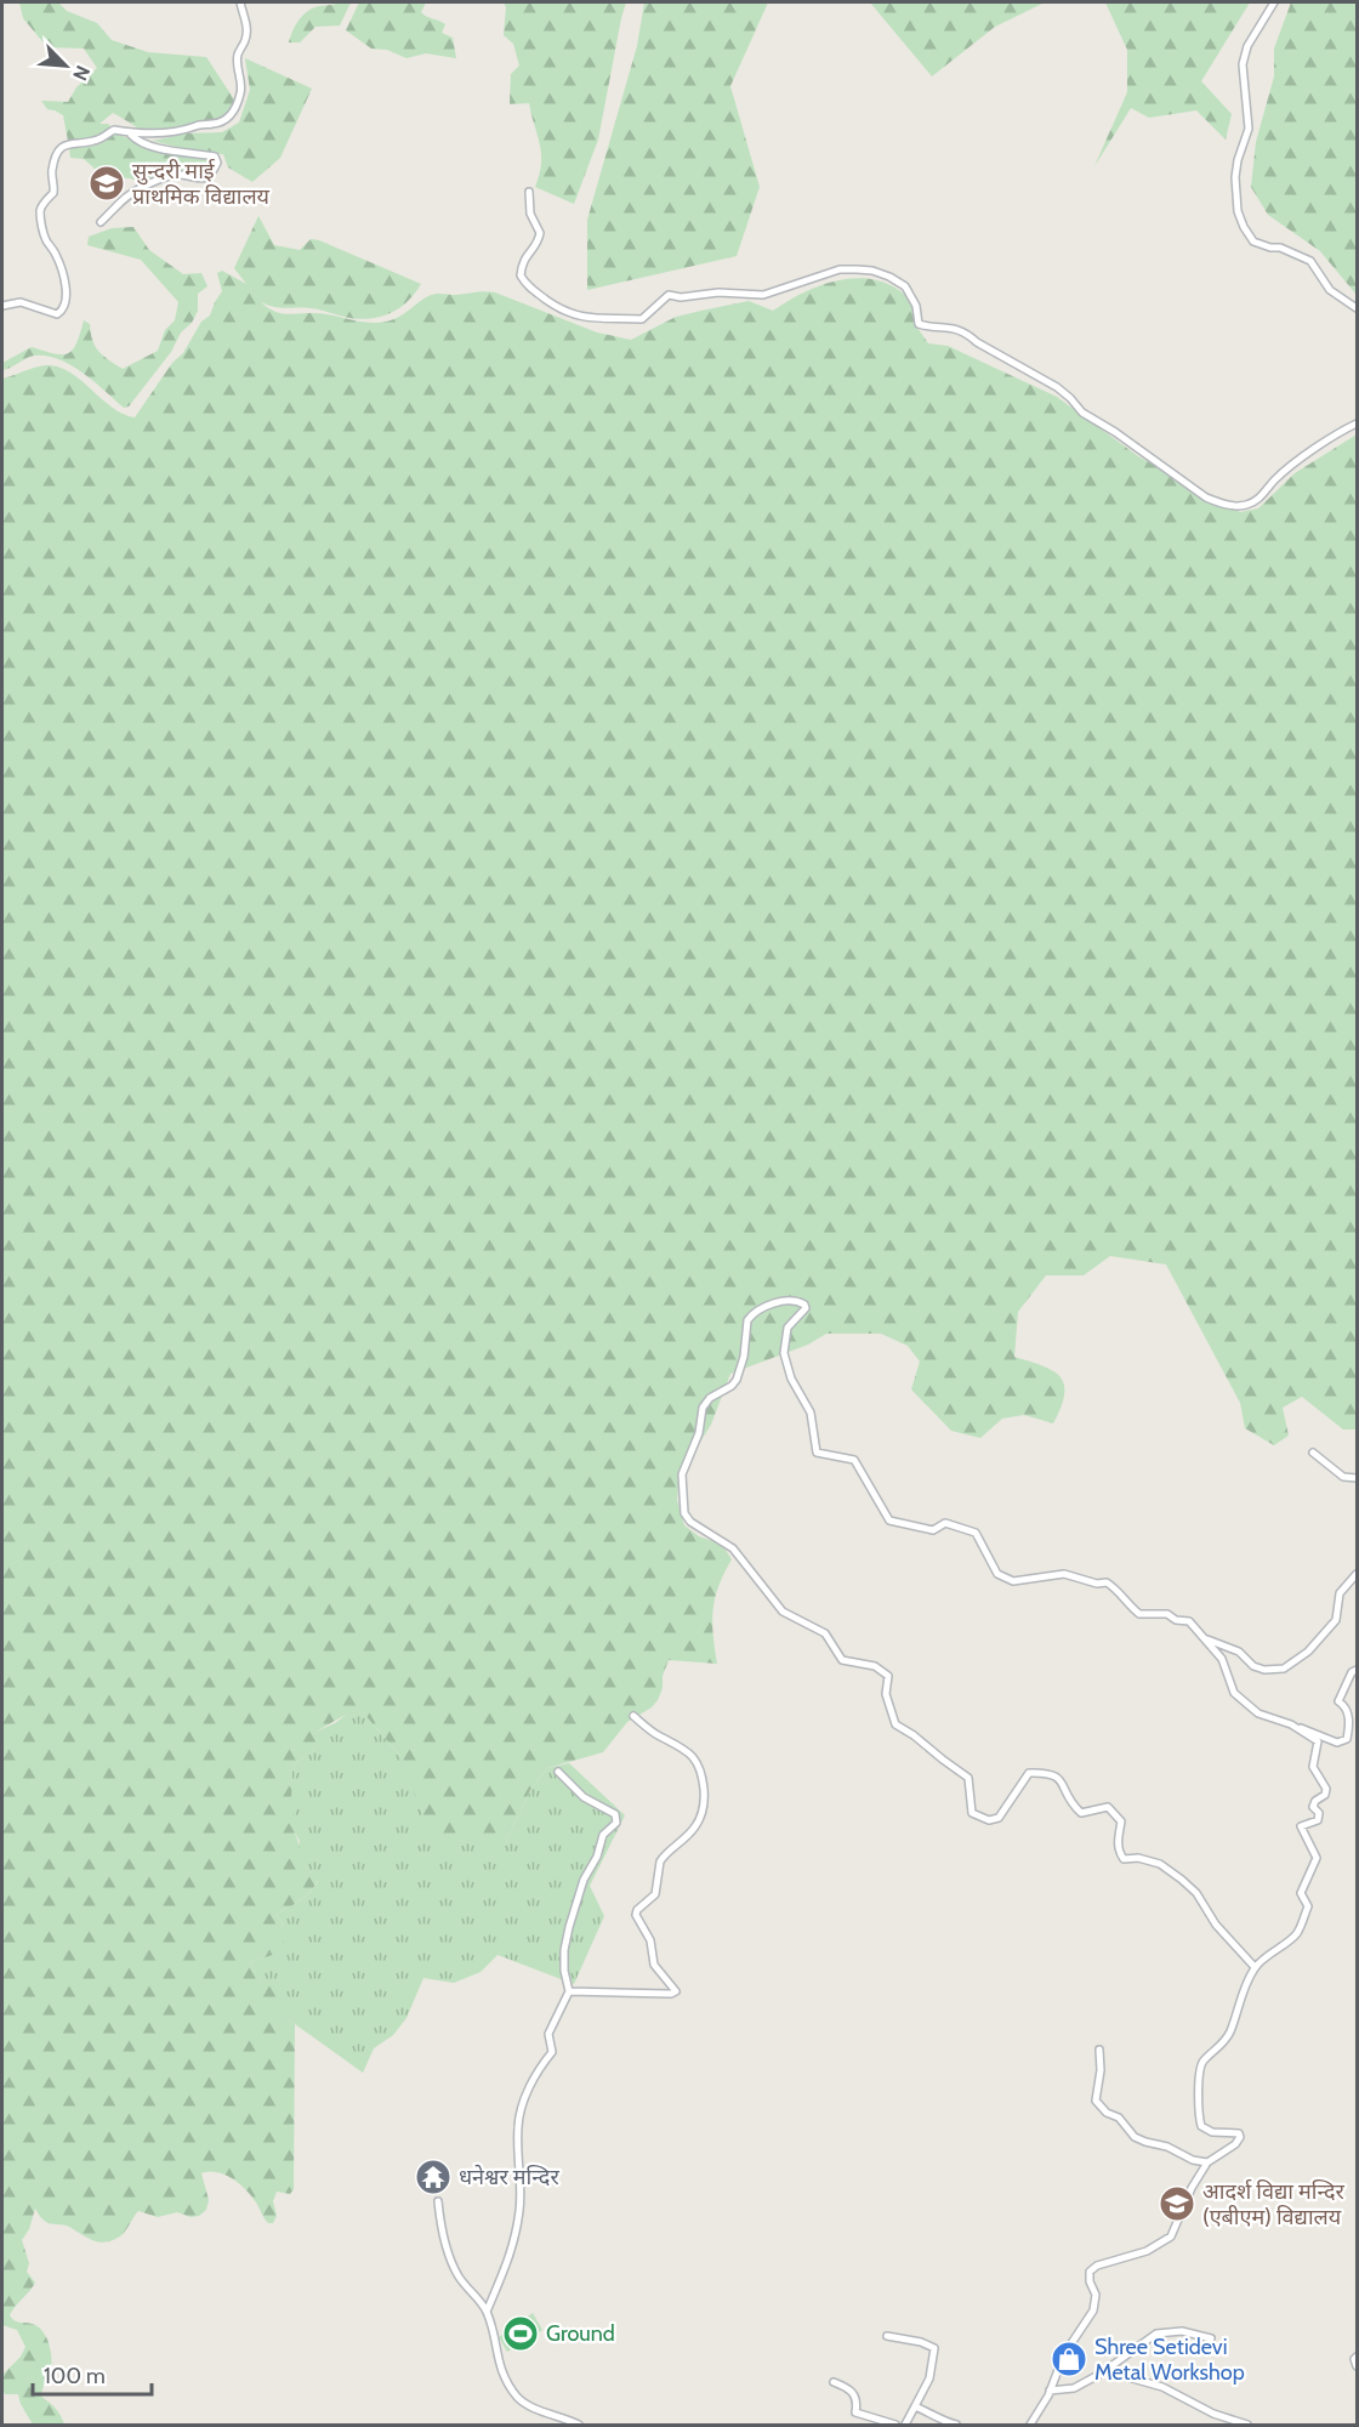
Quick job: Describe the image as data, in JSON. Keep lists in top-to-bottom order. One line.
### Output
{"places":{"school or university":["सुन्दरी माई प्राथमिक विद्यालय","आदर्श विद्या मन्दिर (एबीएम) विद्यालय"],"temple":["धनेश्वर मन्दिर"],"sports":["Ground"],"shop":["Shree Setidevi Metal Workshop"]},"scale_bar":"100 m","north":"bottom right"}
